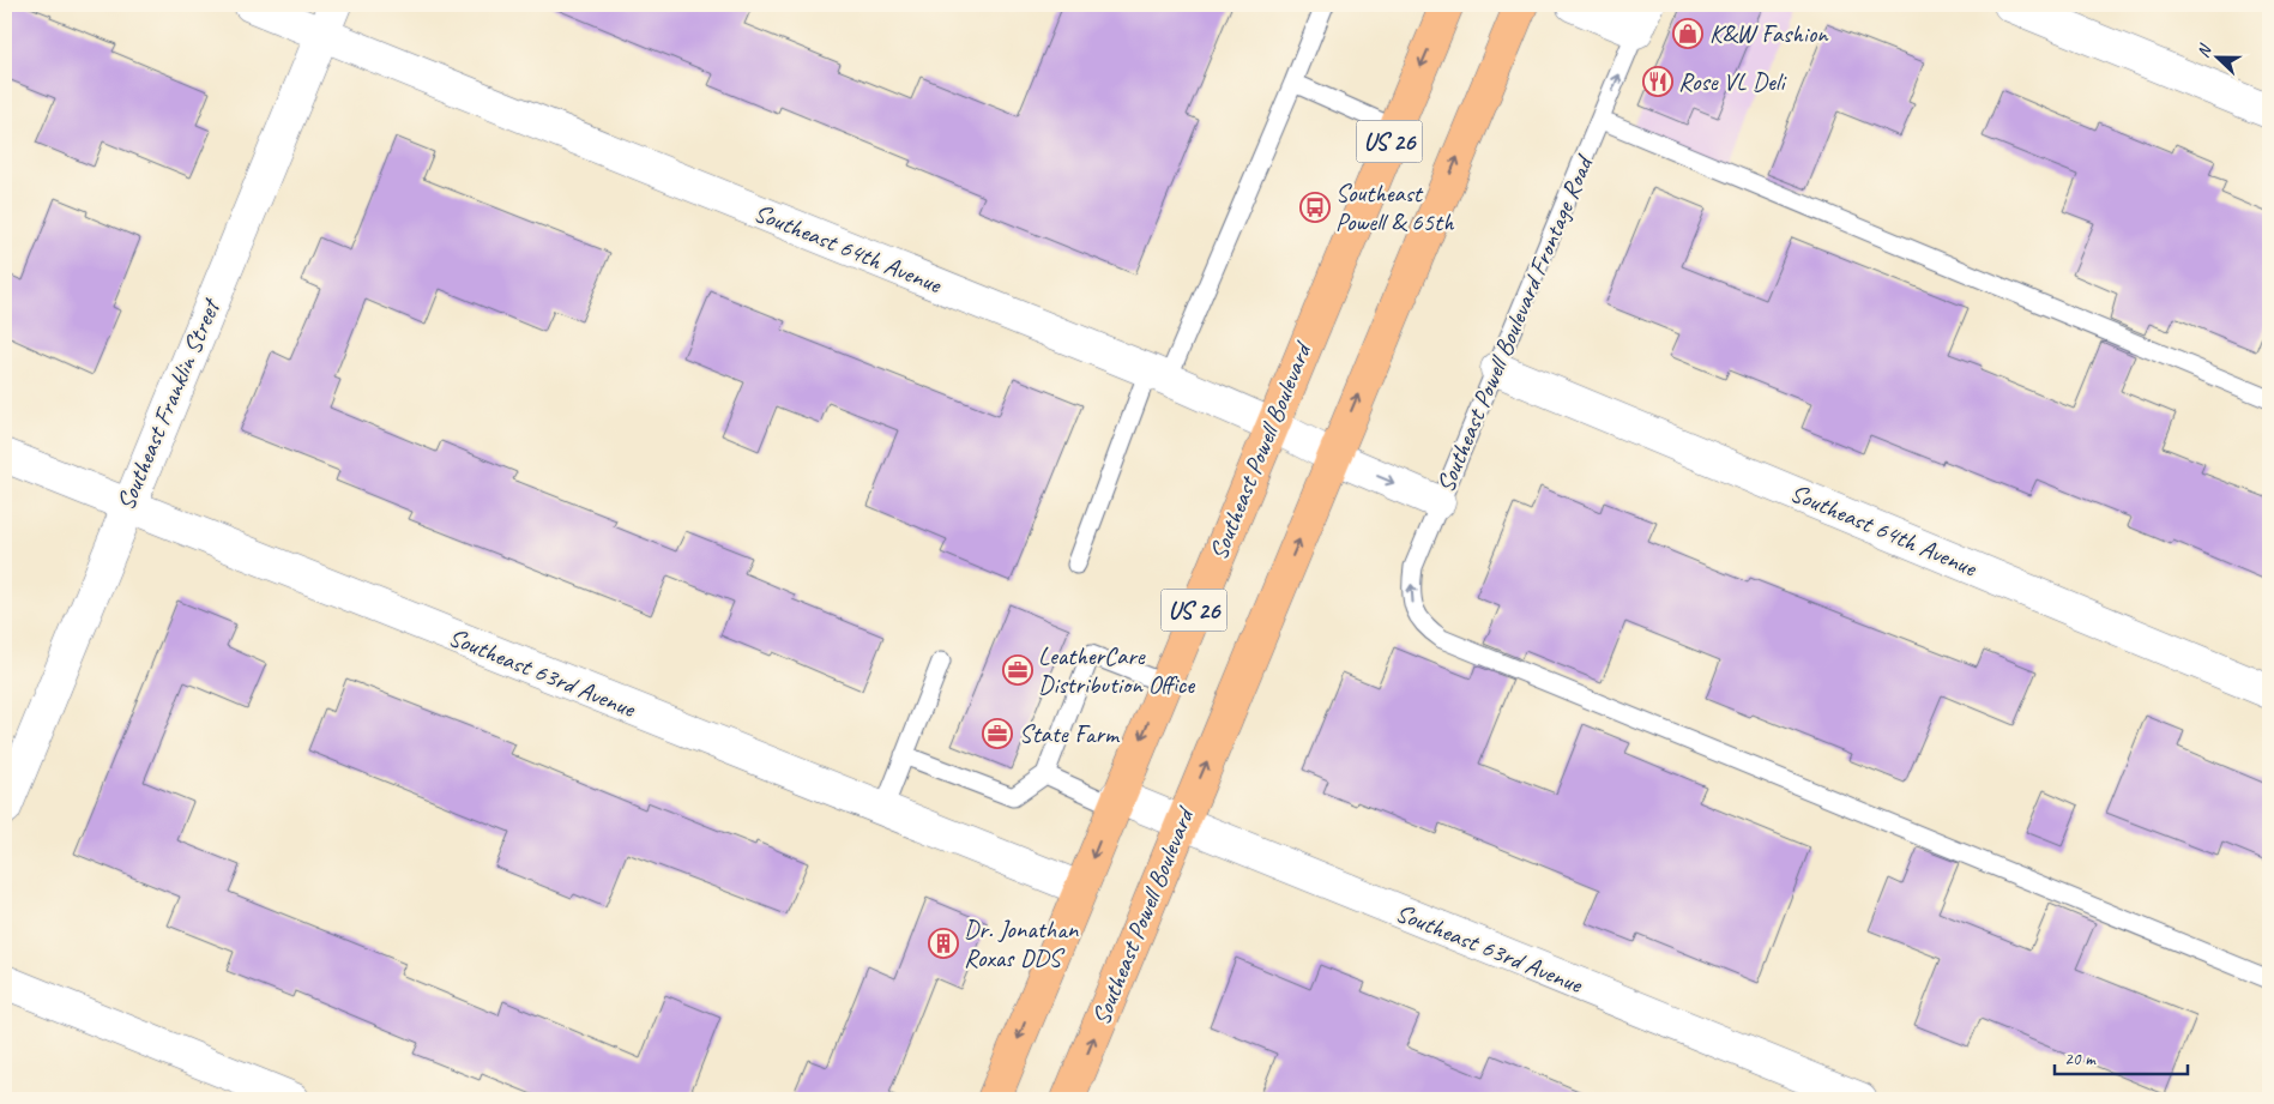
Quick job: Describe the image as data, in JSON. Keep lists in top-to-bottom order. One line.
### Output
{"streets":{"main road":["US 26","Southeast Powell Boulevard"],"street":["Southeast 64th Avenue","Southeast Franklin Street","Southeast 63rd Avenue"],"lane":["Southeast Powell Boulevard Frontage Road"]},"crossings":[["Southeast 64th Avenue","Southeast Powell Boulevard Frontage Road"],["Southeast 64th Avenue","Southeast Franklin Street"],["Southeast 64th Avenue","Southeast Powell Boulevard"],["Southeast Franklin Street","Southeast 63rd Avenue"],["Southeast Powell Boulevard","Southeast 63rd Avenue"]],"one_way":["Southeast Powell Boulevard Frontage Road"],"places":{"shop":["K&W Fashion"],"restaurant":["Rose VL Deli"],"bus stop":["Southeast Powell & 65th"],"office":["LeatherCare Distribution Office","State Farm"],"building":["Dr. Jonathan Roxas DDS"]},"scale_bar":"20 m","north":"left"}
